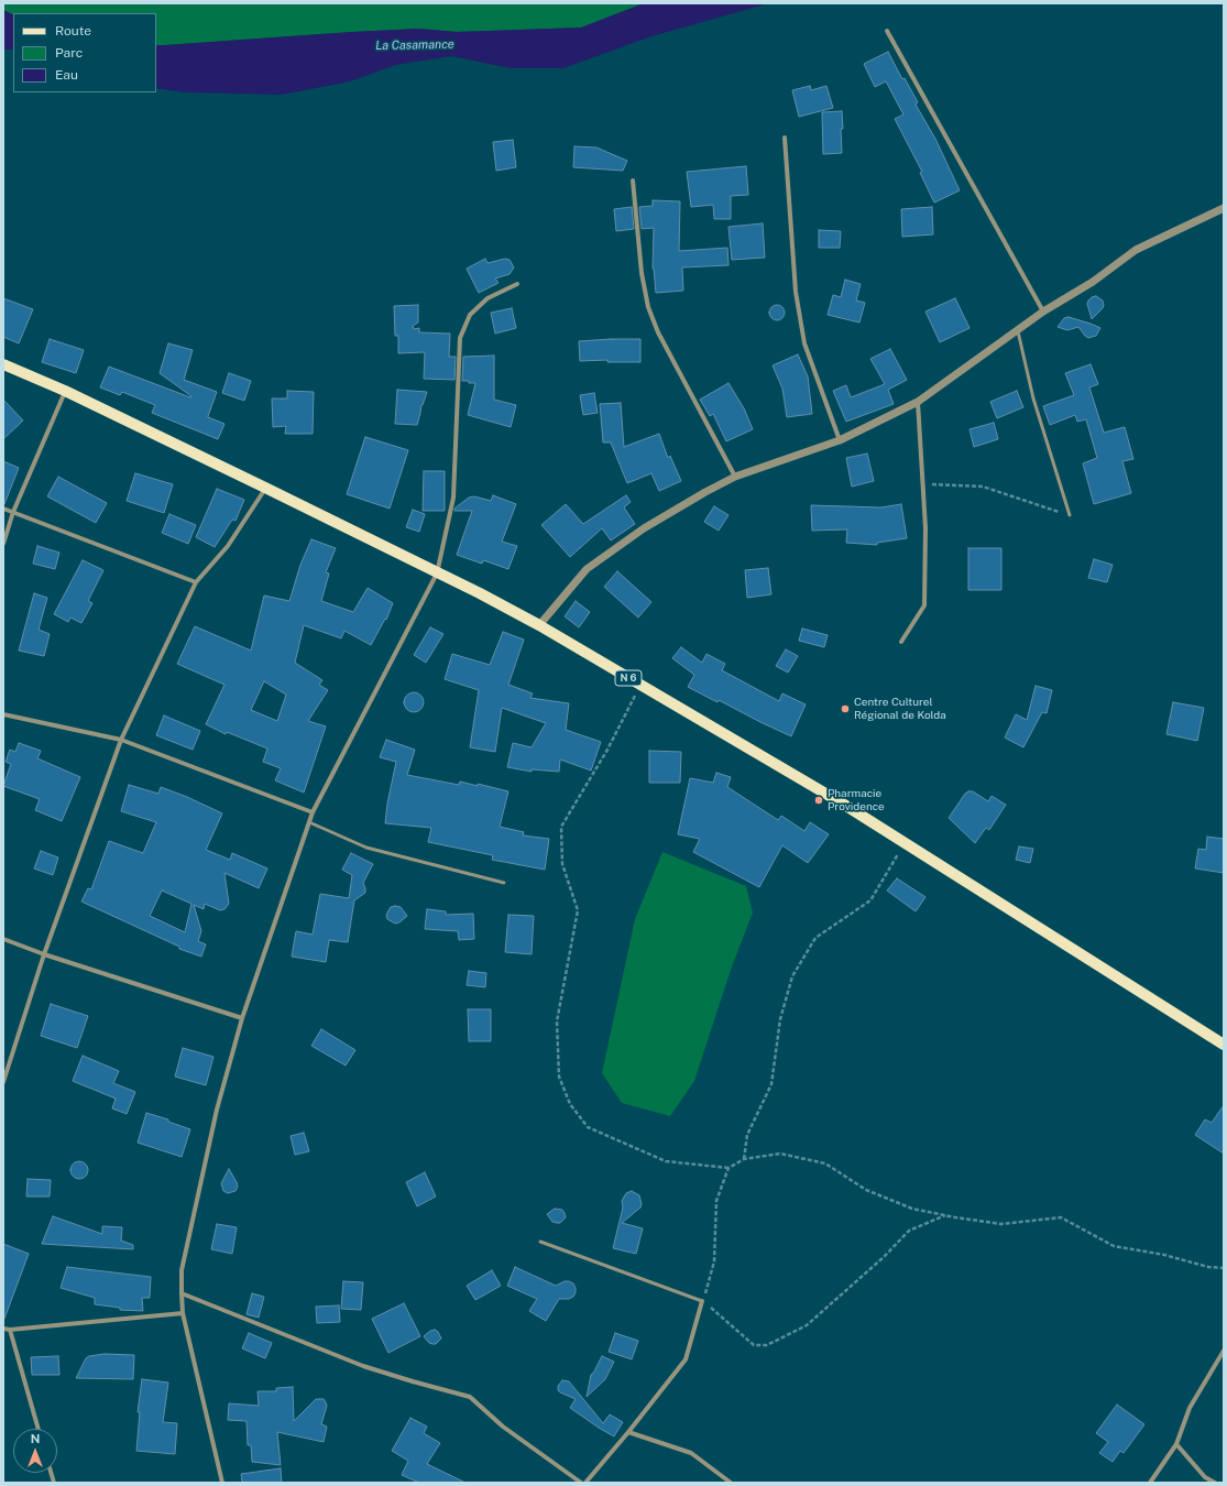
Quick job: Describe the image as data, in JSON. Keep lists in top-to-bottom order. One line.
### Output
{"streets":{"main road":["N 6"]},"water":["La Casamance"],"places":["Centre Culturel Régional de Kolda","Pharmacie Providence"],"legend":["Route","Parc","Eau"],"north":"top"}
